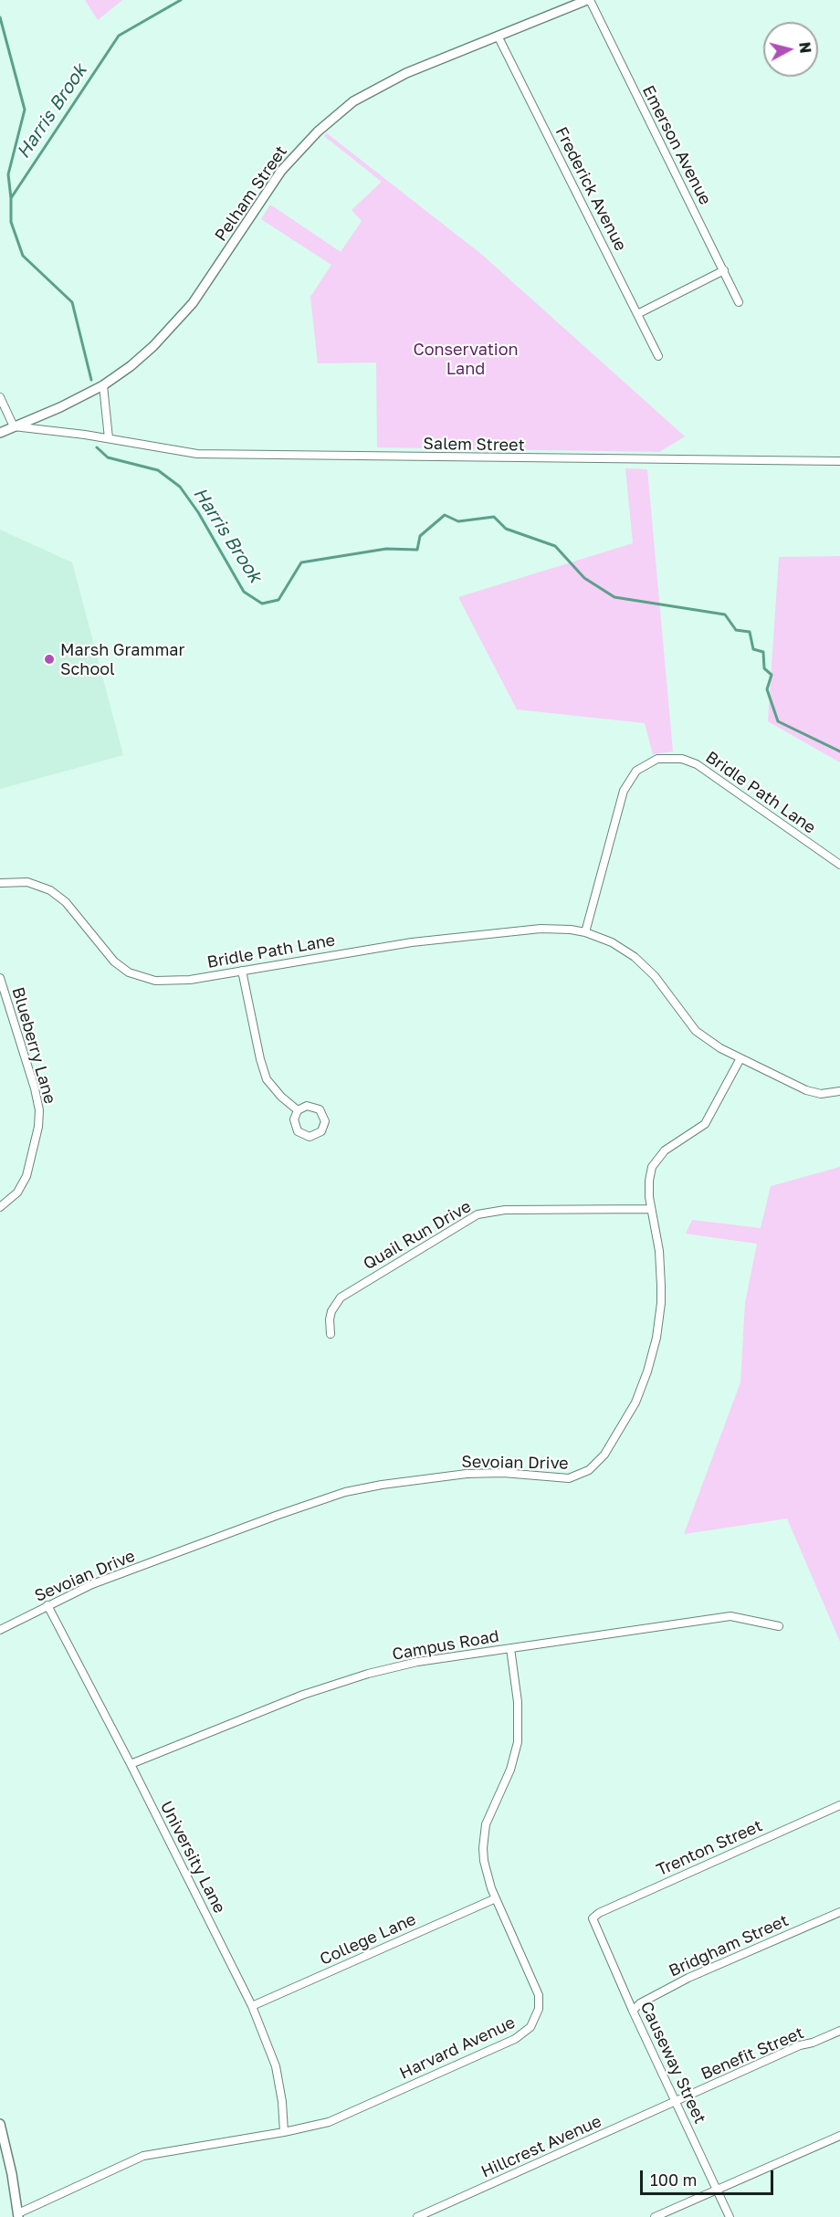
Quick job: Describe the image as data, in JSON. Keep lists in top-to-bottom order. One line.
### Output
{"streets":{"street":["Emerson Avenue","Frederick Avenue","Pelham Street","Salem Street","Bridle Path Lane","Blueberry Lane","Quail Run Drive","Sevoian Drive","Campus Road","Trenton Street","University Lane","College Lane","Bridgham Street","Harvard Avenue","Benefit Street","Causeway Street","Hillcrest Avenue"]},"crossings":[["Emerson Avenue","Pelham Street"],["Frederick Avenue","Pelham Street"],["Pelham Street","Salem Street"],["Bridle Path Lane","Sevoian Drive"],["Quail Run Drive","Sevoian Drive"],["Sevoian Drive","University Lane"],["Campus Road","University Lane"],["Campus Road","Harvard Avenue"],["Trenton Street","Causeway Street"],["University Lane","College Lane"],["University Lane","Harvard Avenue"],["College Lane","Harvard Avenue"],["Bridgham Street","Causeway Street"],["Benefit Street","Causeway Street"],["Benefit Street","Hillcrest Avenue"],["Causeway Street","Hillcrest Avenue"]],"water":["Harris Brook"],"parks":["Conservation Land"],"places":["Marsh Grammar School"],"scale_bar":"100 m","north":"right"}
